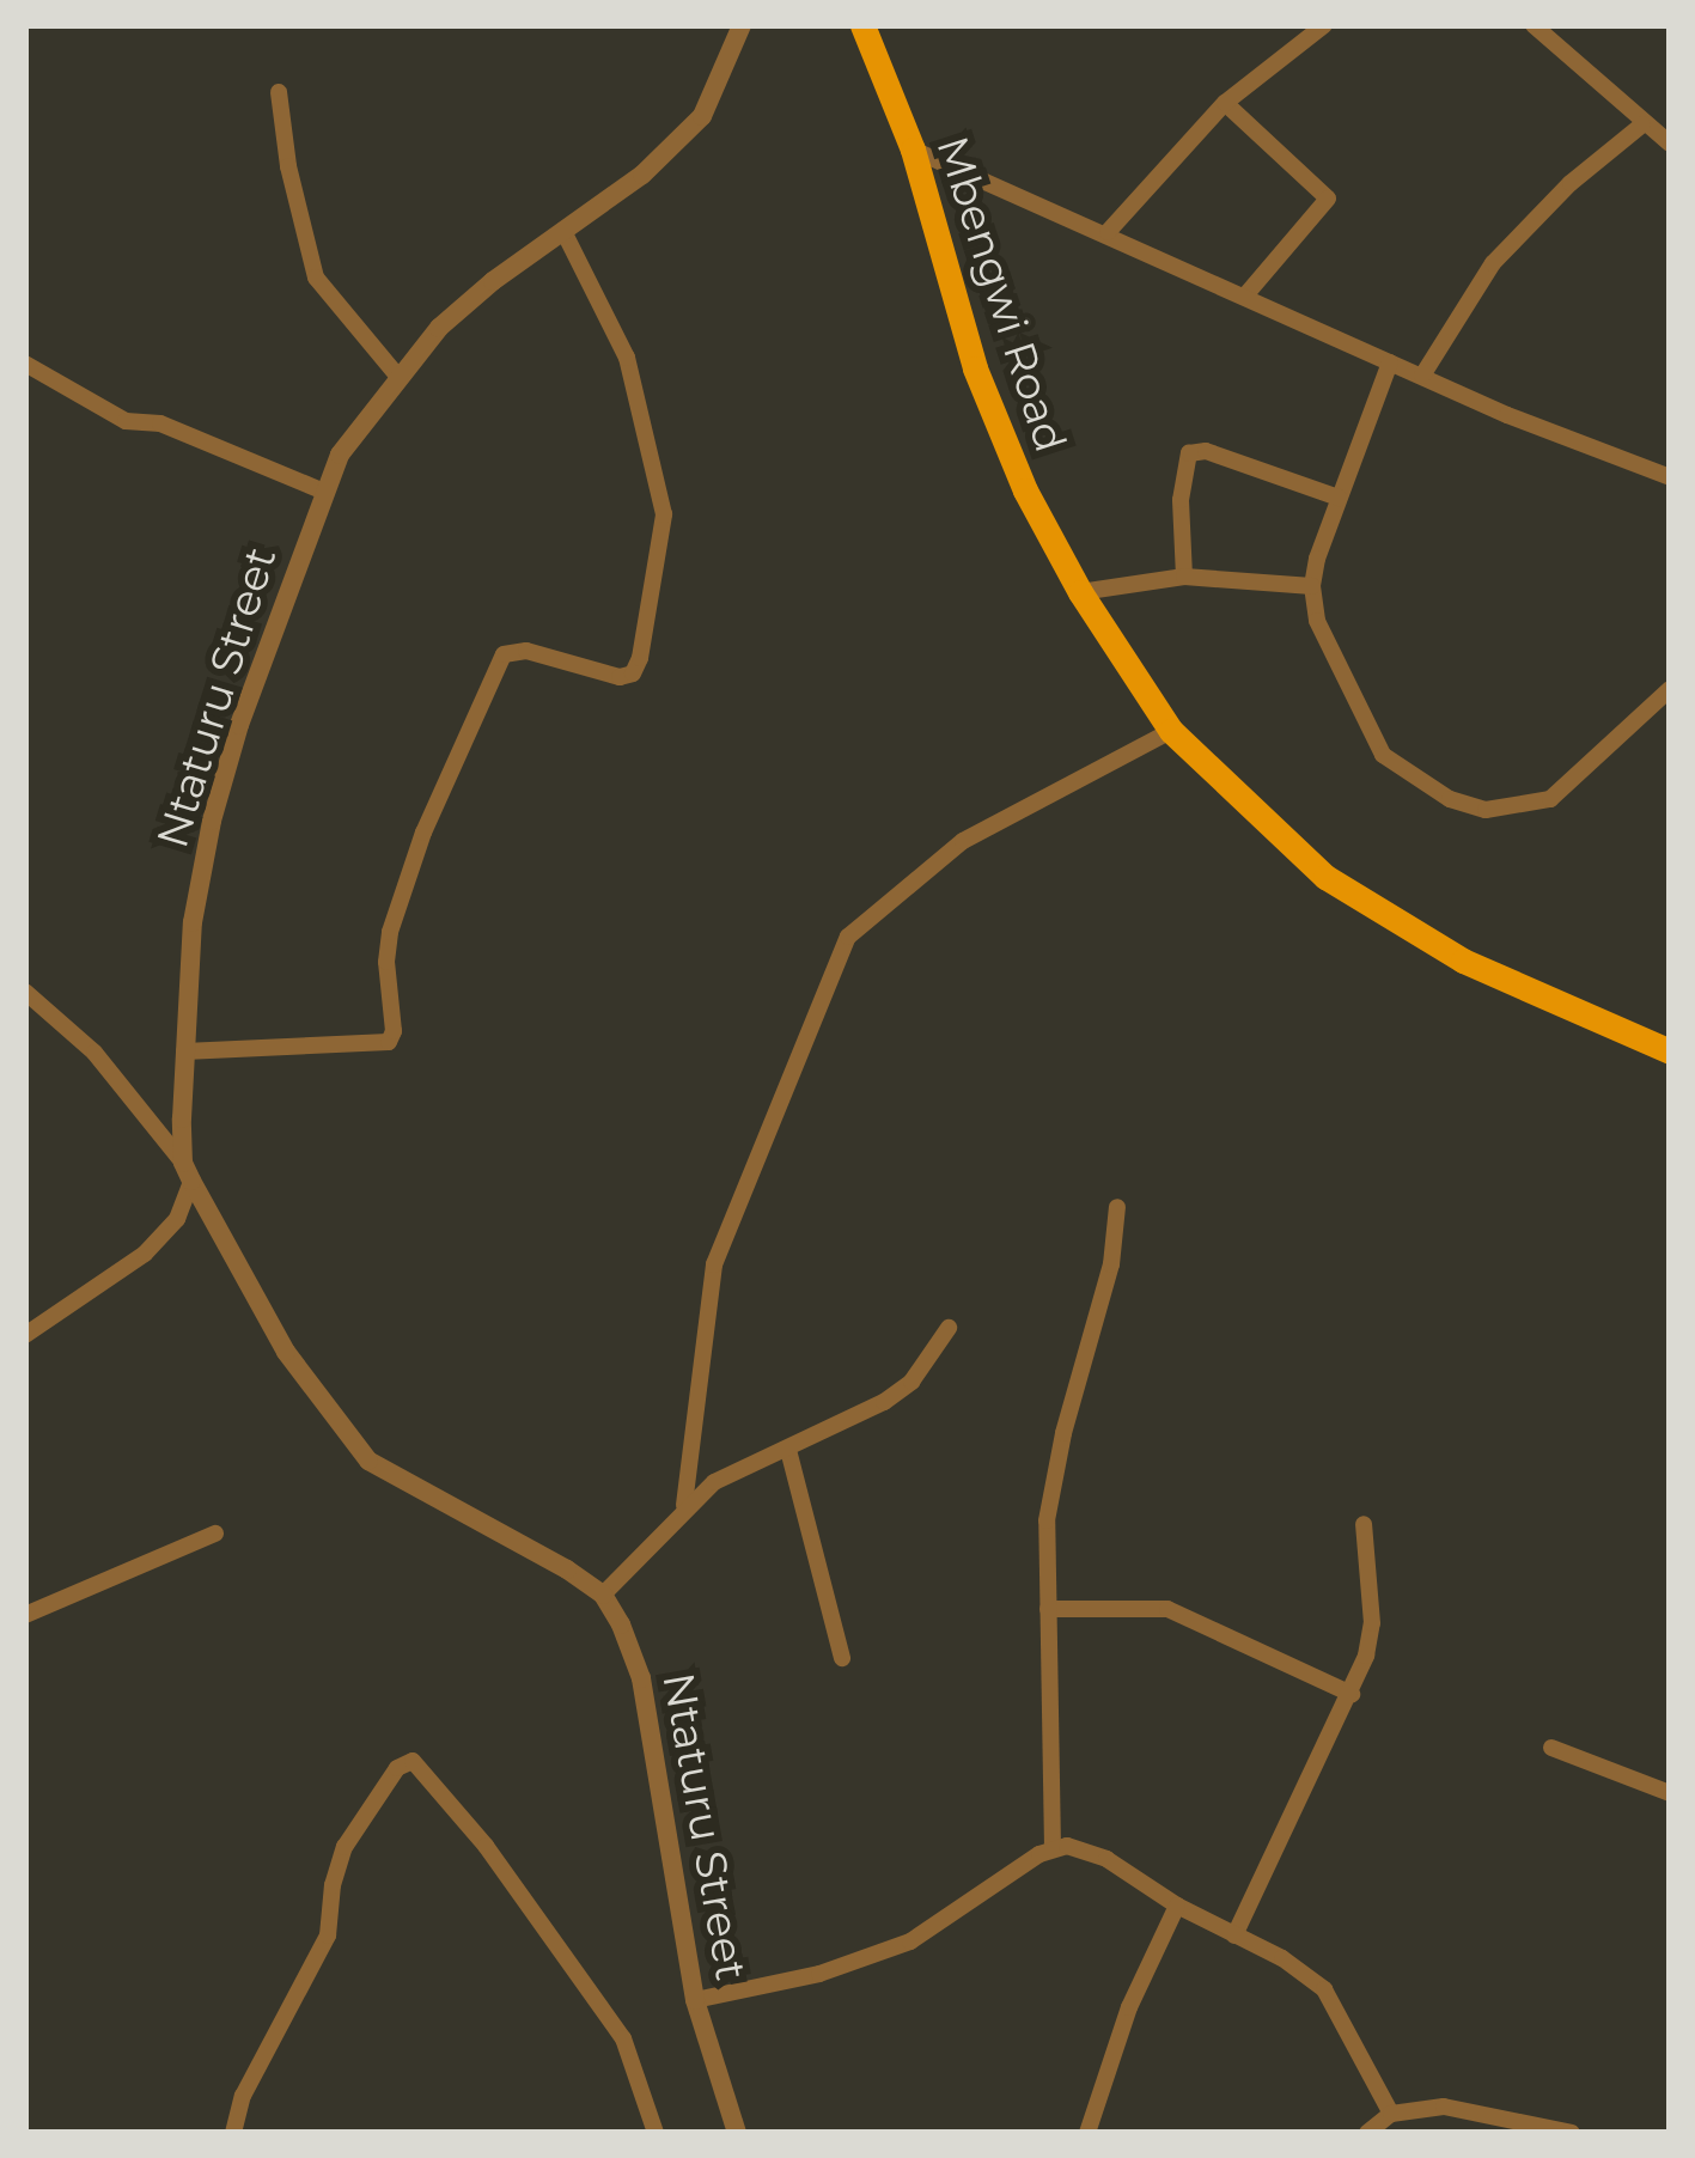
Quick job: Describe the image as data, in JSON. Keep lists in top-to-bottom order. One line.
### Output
{"streets":{"main road":["Mbengwi Road"],"street":["Ntaturu Street"]}}
